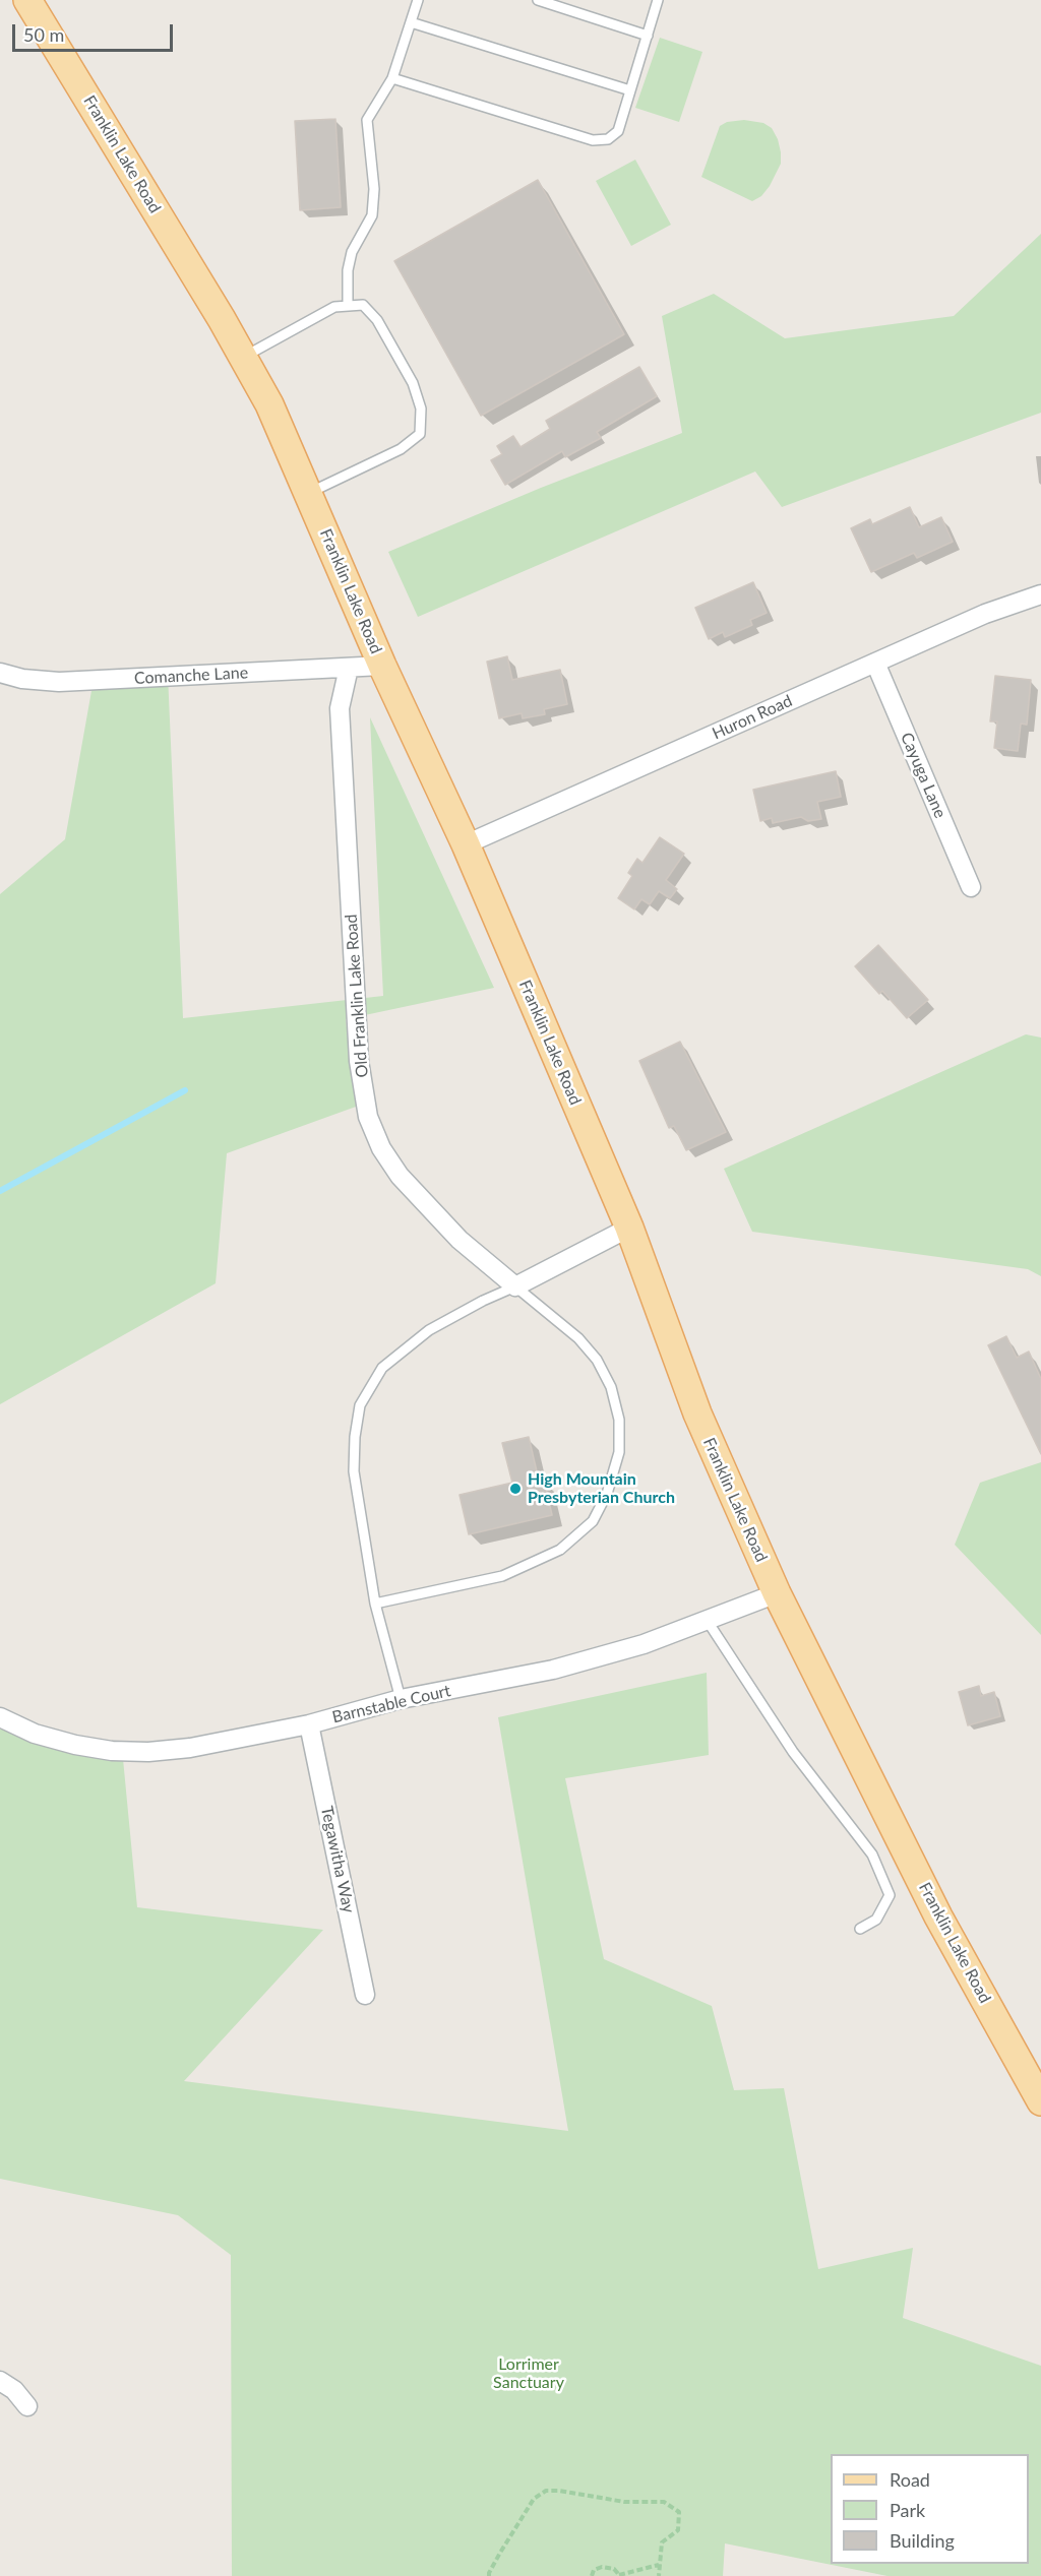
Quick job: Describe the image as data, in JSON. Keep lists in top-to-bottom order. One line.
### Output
{"streets":{"main road":["Franklin Lake Road"],"street":["Comanche Lane","Huron Road","Cayuga Lane","Old Franklin Lake Road","Barnstable Court","Tegawitha Way"]},"crossings":[["Franklin Lake Road","Comanche Lane"],["Franklin Lake Road","Huron Road"],["Franklin Lake Road","Barnstable Court"],["Comanche Lane","Old Franklin Lake Road"],["Huron Road","Cayuga Lane"],["Barnstable Court","Tegawitha Way"]],"parks":["Lorrimer Sanctuary"],"places":["High Mountain Presbyterian Church"],"legend":["Road","Park","Building"],"scale_bar":"50 m"}
